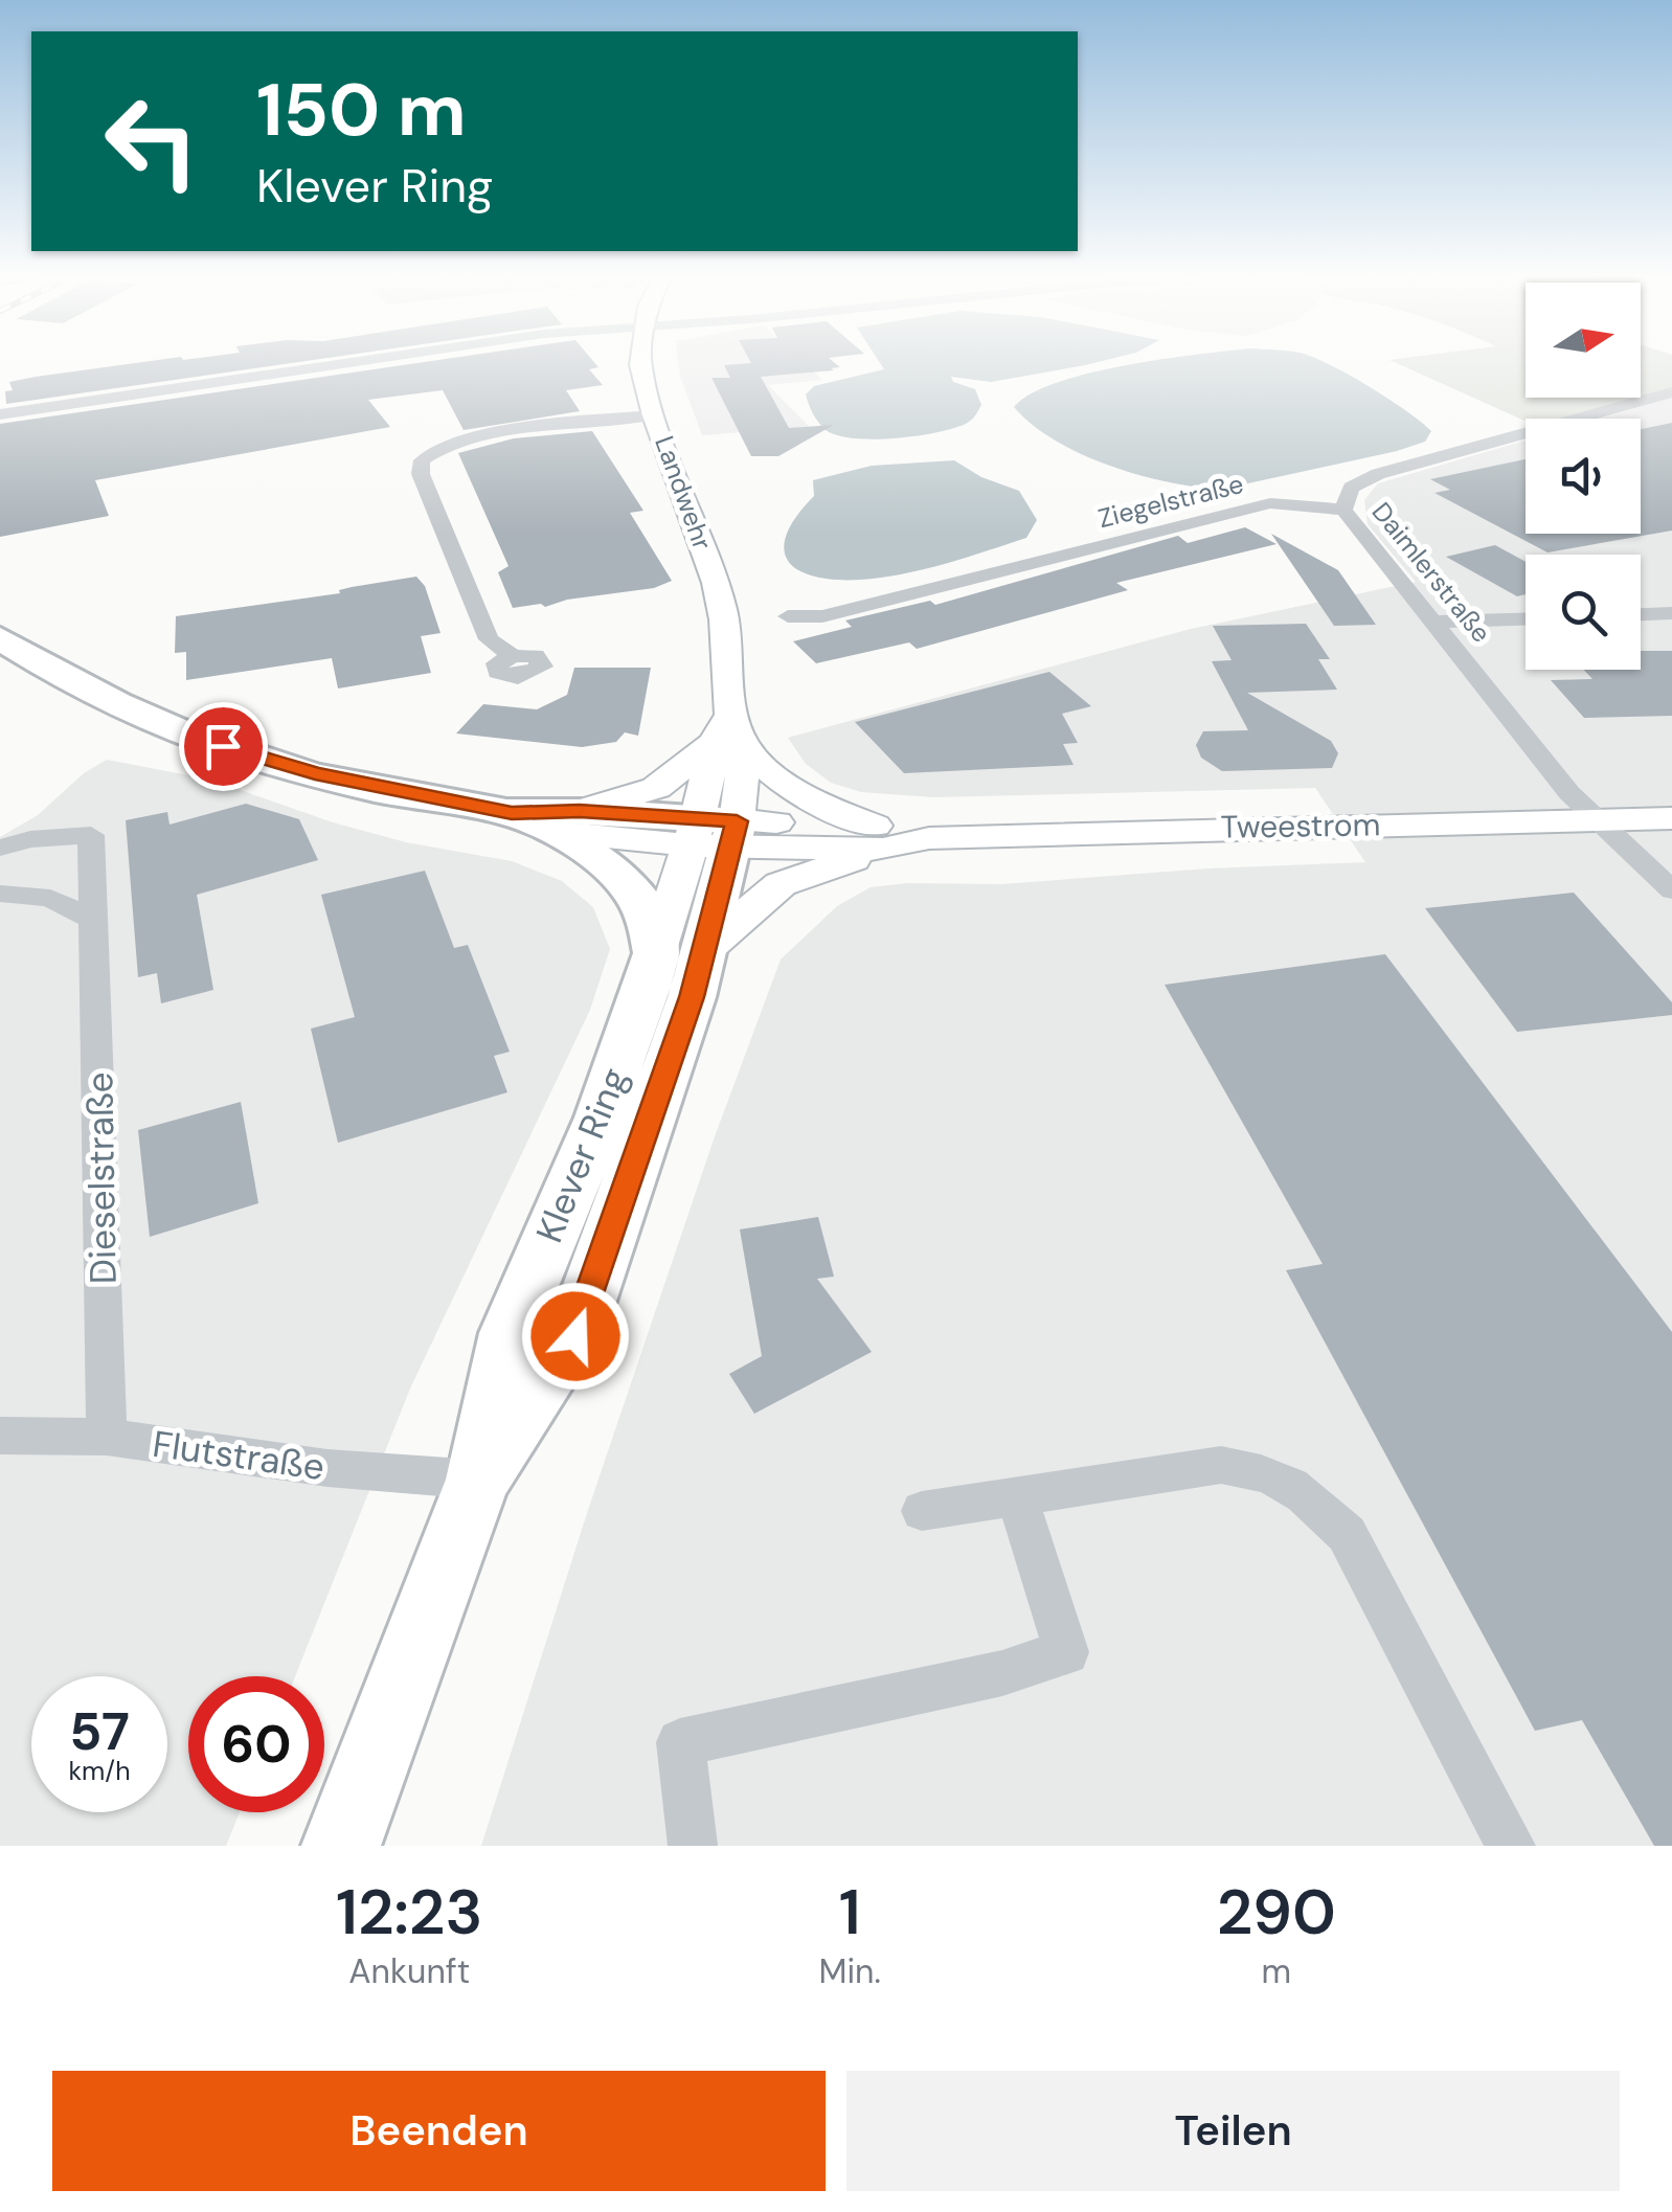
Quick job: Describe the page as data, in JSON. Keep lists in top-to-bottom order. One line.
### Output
{"streets":{"main road":["Landwehr","Tweestrom","Klever Ring"],"street":["Ziegelstraße","Daimlerstraße","Dieselstraße","Flutstraße"]},"crossings":[["Landwehr","Tweestrom"],["Landwehr","Klever Ring"],["Ziegelstraße","Daimlerstraße"],["Daimlerstraße","Tweestrom"],["Tweestrom","Klever Ring"],["Klever Ring","Flutstraße"],["Dieselstraße","Flutstraße"]],"north":"right","page":{"turn":["150 m","Klever Ring"],"speed":"57 km/h","limit":"60","eta":["12:23","Ankunft","1","Min.","290","m"],"buttons":["Beenden","Teilen"]}}
